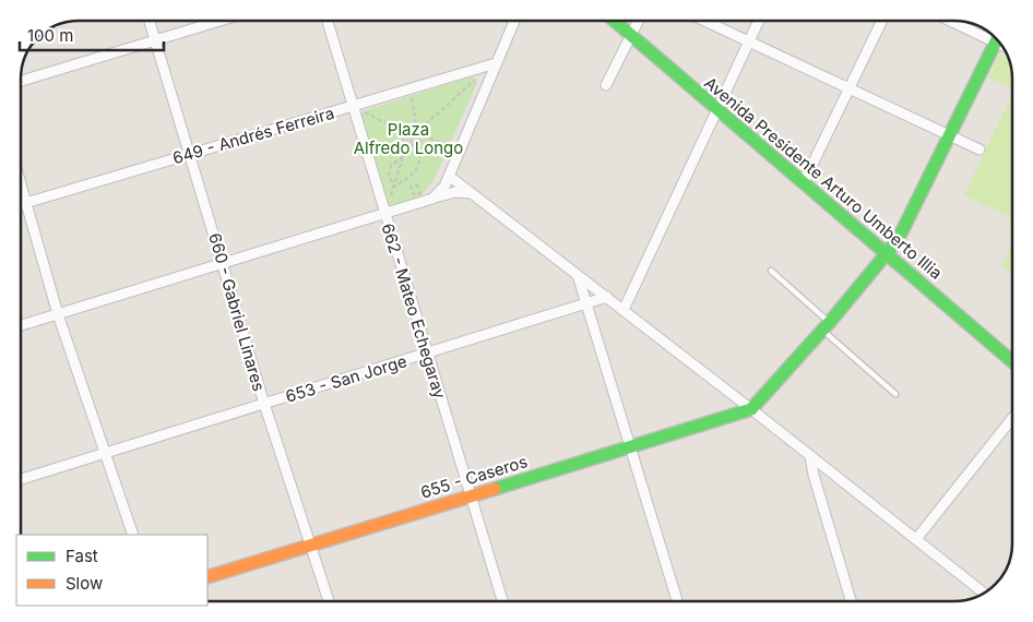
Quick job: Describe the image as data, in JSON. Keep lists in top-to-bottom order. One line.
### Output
{"streets":{"street":["649 - Andrés Ferreira","Avenida Presidente Arturo Umberto Illia","662 - Mateo Echegaray","660 - Gabriel Linares","653 - San Jorge","655 - Caseros"]},"crossings":[["649 - Andrés Ferreira","662 - Mateo Echegaray"],["649 - Andrés Ferreira","660 - Gabriel Linares"],["662 - Mateo Echegaray","653 - San Jorge"],["662 - Mateo Echegaray","655 - Caseros"],["660 - Gabriel Linares","653 - San Jorge"],["660 - Gabriel Linares","655 - Caseros"]],"parks":["Plaza Alfredo Longo"],"legend":["Fast","Slow"],"scale_bar":"100 m"}
